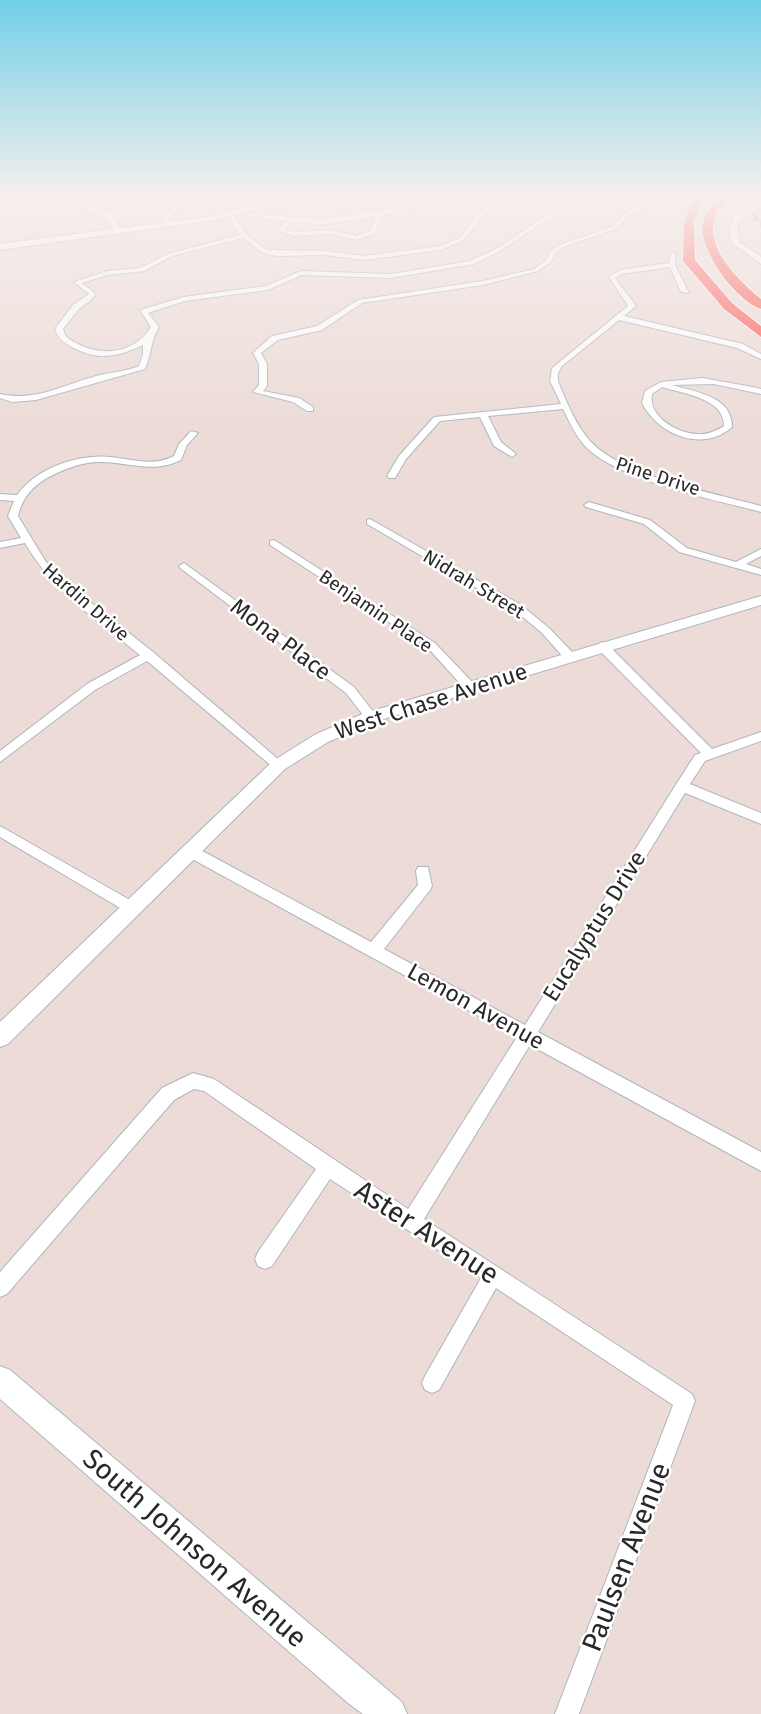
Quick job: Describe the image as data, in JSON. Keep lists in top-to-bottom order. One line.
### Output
{"streets":{"main road":["West Chase Avenue","South Johnson Avenue"],"street":["Pine Drive","Nidrah Street","Hardin Drive","Benjamin Place","Mona Place","Eucalyptus Drive","Lemon Avenue","Aster Avenue","Paulsen Avenue"]},"crossings":[["Nidrah Street","West Chase Avenue"],["Hardin Drive","West Chase Avenue"],["Benjamin Place","West Chase Avenue"],["Mona Place","West Chase Avenue"],["West Chase Avenue","Lemon Avenue"],["Eucalyptus Drive","Lemon Avenue"],["Eucalyptus Drive","Aster Avenue"],["Aster Avenue","Paulsen Avenue"]]}
